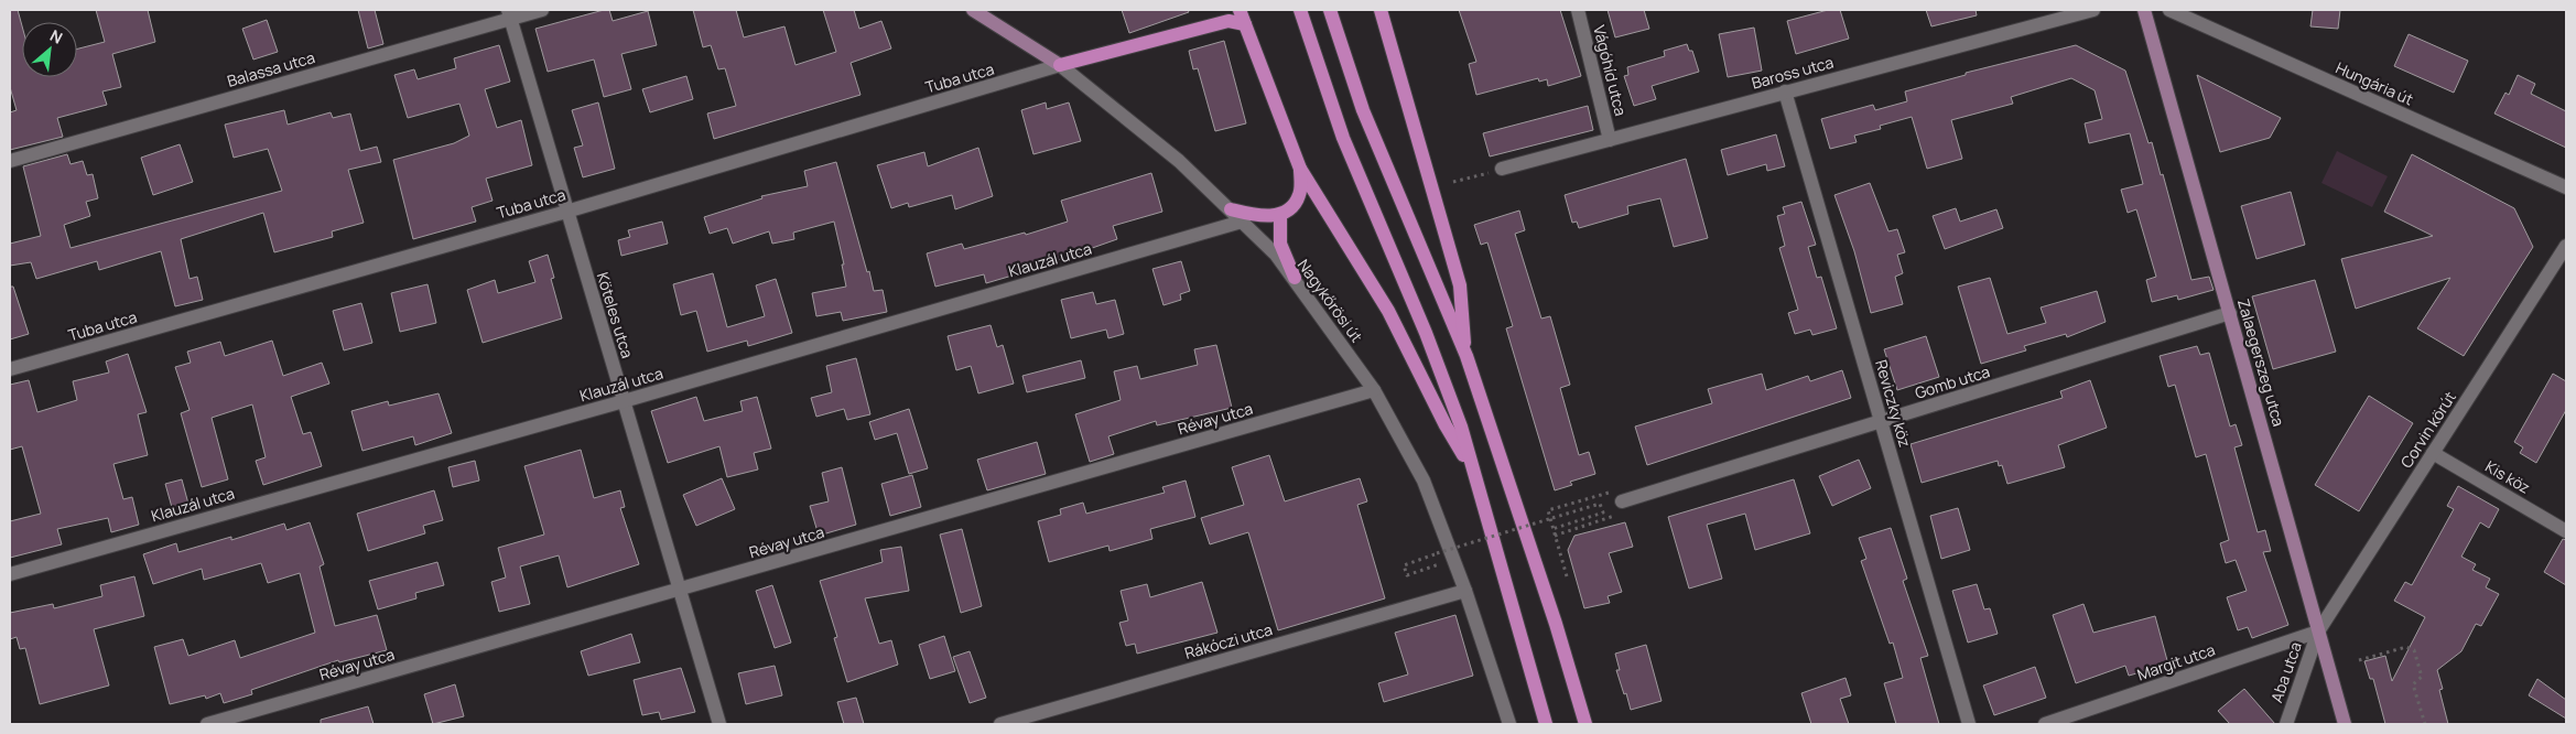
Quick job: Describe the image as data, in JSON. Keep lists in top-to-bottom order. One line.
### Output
{"streets":{"street":["Balassa utca","Vágóhíd utca","Baross utca","Tuba utca","Hungária út","Klauzál utca","Nagykőrösi út","Köteles utca","Zalaegerszeg utca","Gomb utca","Reviczky köz","Révay utca","Corvin körút","Kis köz","Rákóczi utca","Margit utca","Aba utca"]},"crossings":[["Balassa utca","Köteles utca"],["Vágóhíd utca","Baross utca"],["Baross utca","Reviczky köz"],["Tuba utca","Nagykőrösi út"],["Tuba utca","Köteles utca"],["Klauzál utca","Nagykőrösi út"],["Klauzál utca","Köteles utca"],["Nagykőrösi út","Révay utca"],["Nagykőrösi út","Rákóczi utca"],["Köteles utca","Révay utca"],["Zalaegerszeg utca","Gomb utca"],["Zalaegerszeg utca","Corvin körút"],["Zalaegerszeg utca","Margit utca"],["Zalaegerszeg utca","Aba utca"],["Gomb utca","Reviczky köz"],["Corvin körút","Kis köz"],["Corvin körút","Margit utca"],["Corvin körút","Aba utca"],["Margit utca","Aba utca"]],"north":"top right"}
